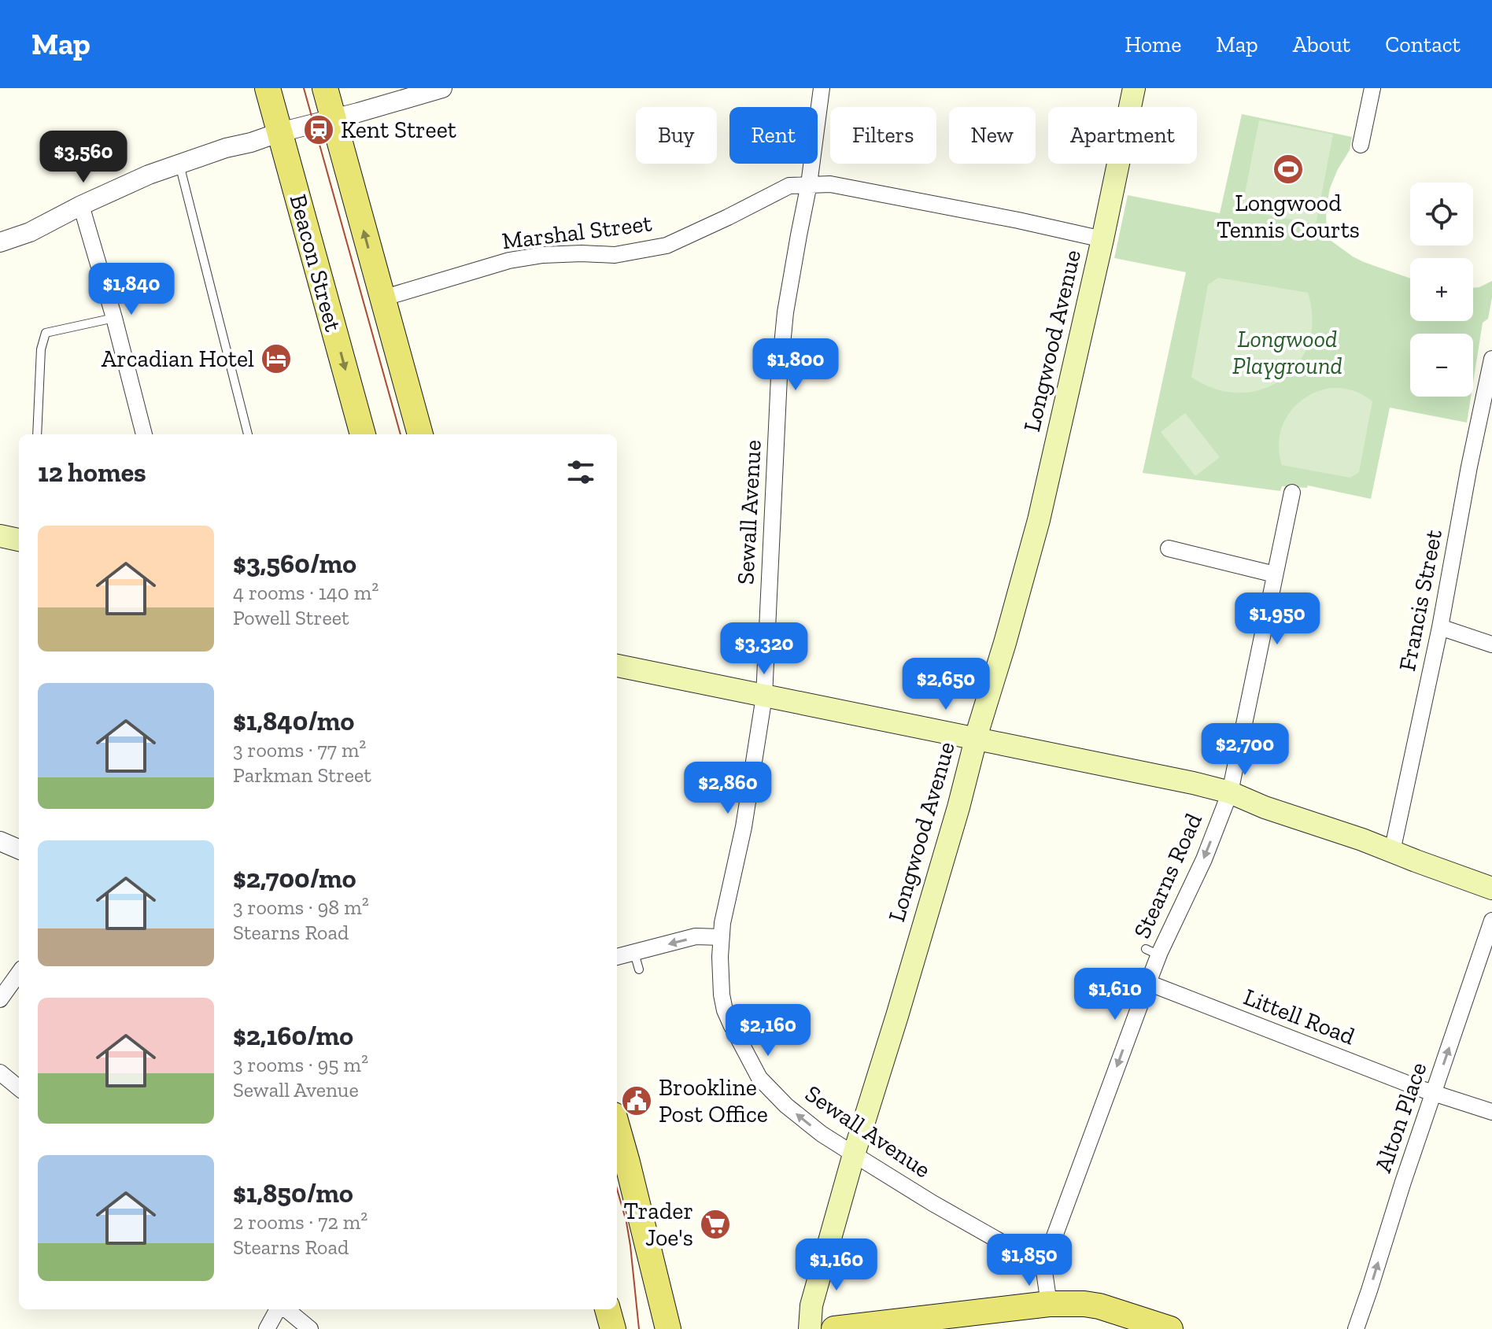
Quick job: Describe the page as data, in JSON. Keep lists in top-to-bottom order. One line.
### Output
{"streets":{"main road":["Beacon Street","Longwood Avenue"],"street":["Marshal Street","Sewall Avenue","Francis Street","Stearns Road","Littell Road","Alton Place"]},"crossings":[["Marshal Street","Longwood Avenue"],["Marshal Street","Sewall Avenue"],["Longwood Avenue","Sewall Avenue"],["Sewall Avenue","Stearns Road"],["Stearns Road","Littell Road"],["Littell Road","Alton Place"]],"one_way":["Stearns Road","Alton Place"],"parks":["Longwood Playground"],"places":{"station":["Kent Street"],"sports":["Longwood Tennis Courts"],"hotel":["Arcadian Hotel"],"public building":["Brookline Post Office"],"supermarket":["Trader Joe's"]},"page":{"header":"Map","nav":["Home","Map","About","Contact"],"chip":["Buy","Rent","Filters","New","Apartment"],"price":["$3,560","$1,840","$1,800","$1,950","$3,320","$2,650","$2,700","$2,860","$1,610","$2,160","$1,850","$1,160"],"map_buttons":["+","−"],"heading":"12 homes","list":[{"name":"$3,560/mo","note":"4 rooms · 140 m² · Powell Street"},{"name":"$1,840/mo","note":"3 rooms · 77 m² · Parkman Street"},{"name":"$2,700/mo","note":"3 rooms · 98 m² · Stearns Road"},{"name":"$2,160/mo","note":"3 rooms · 95 m² · Sewall Avenue"},{"name":"$1,850/mo","note":"2 rooms · 72 m² · Stearns Road"}]}}
